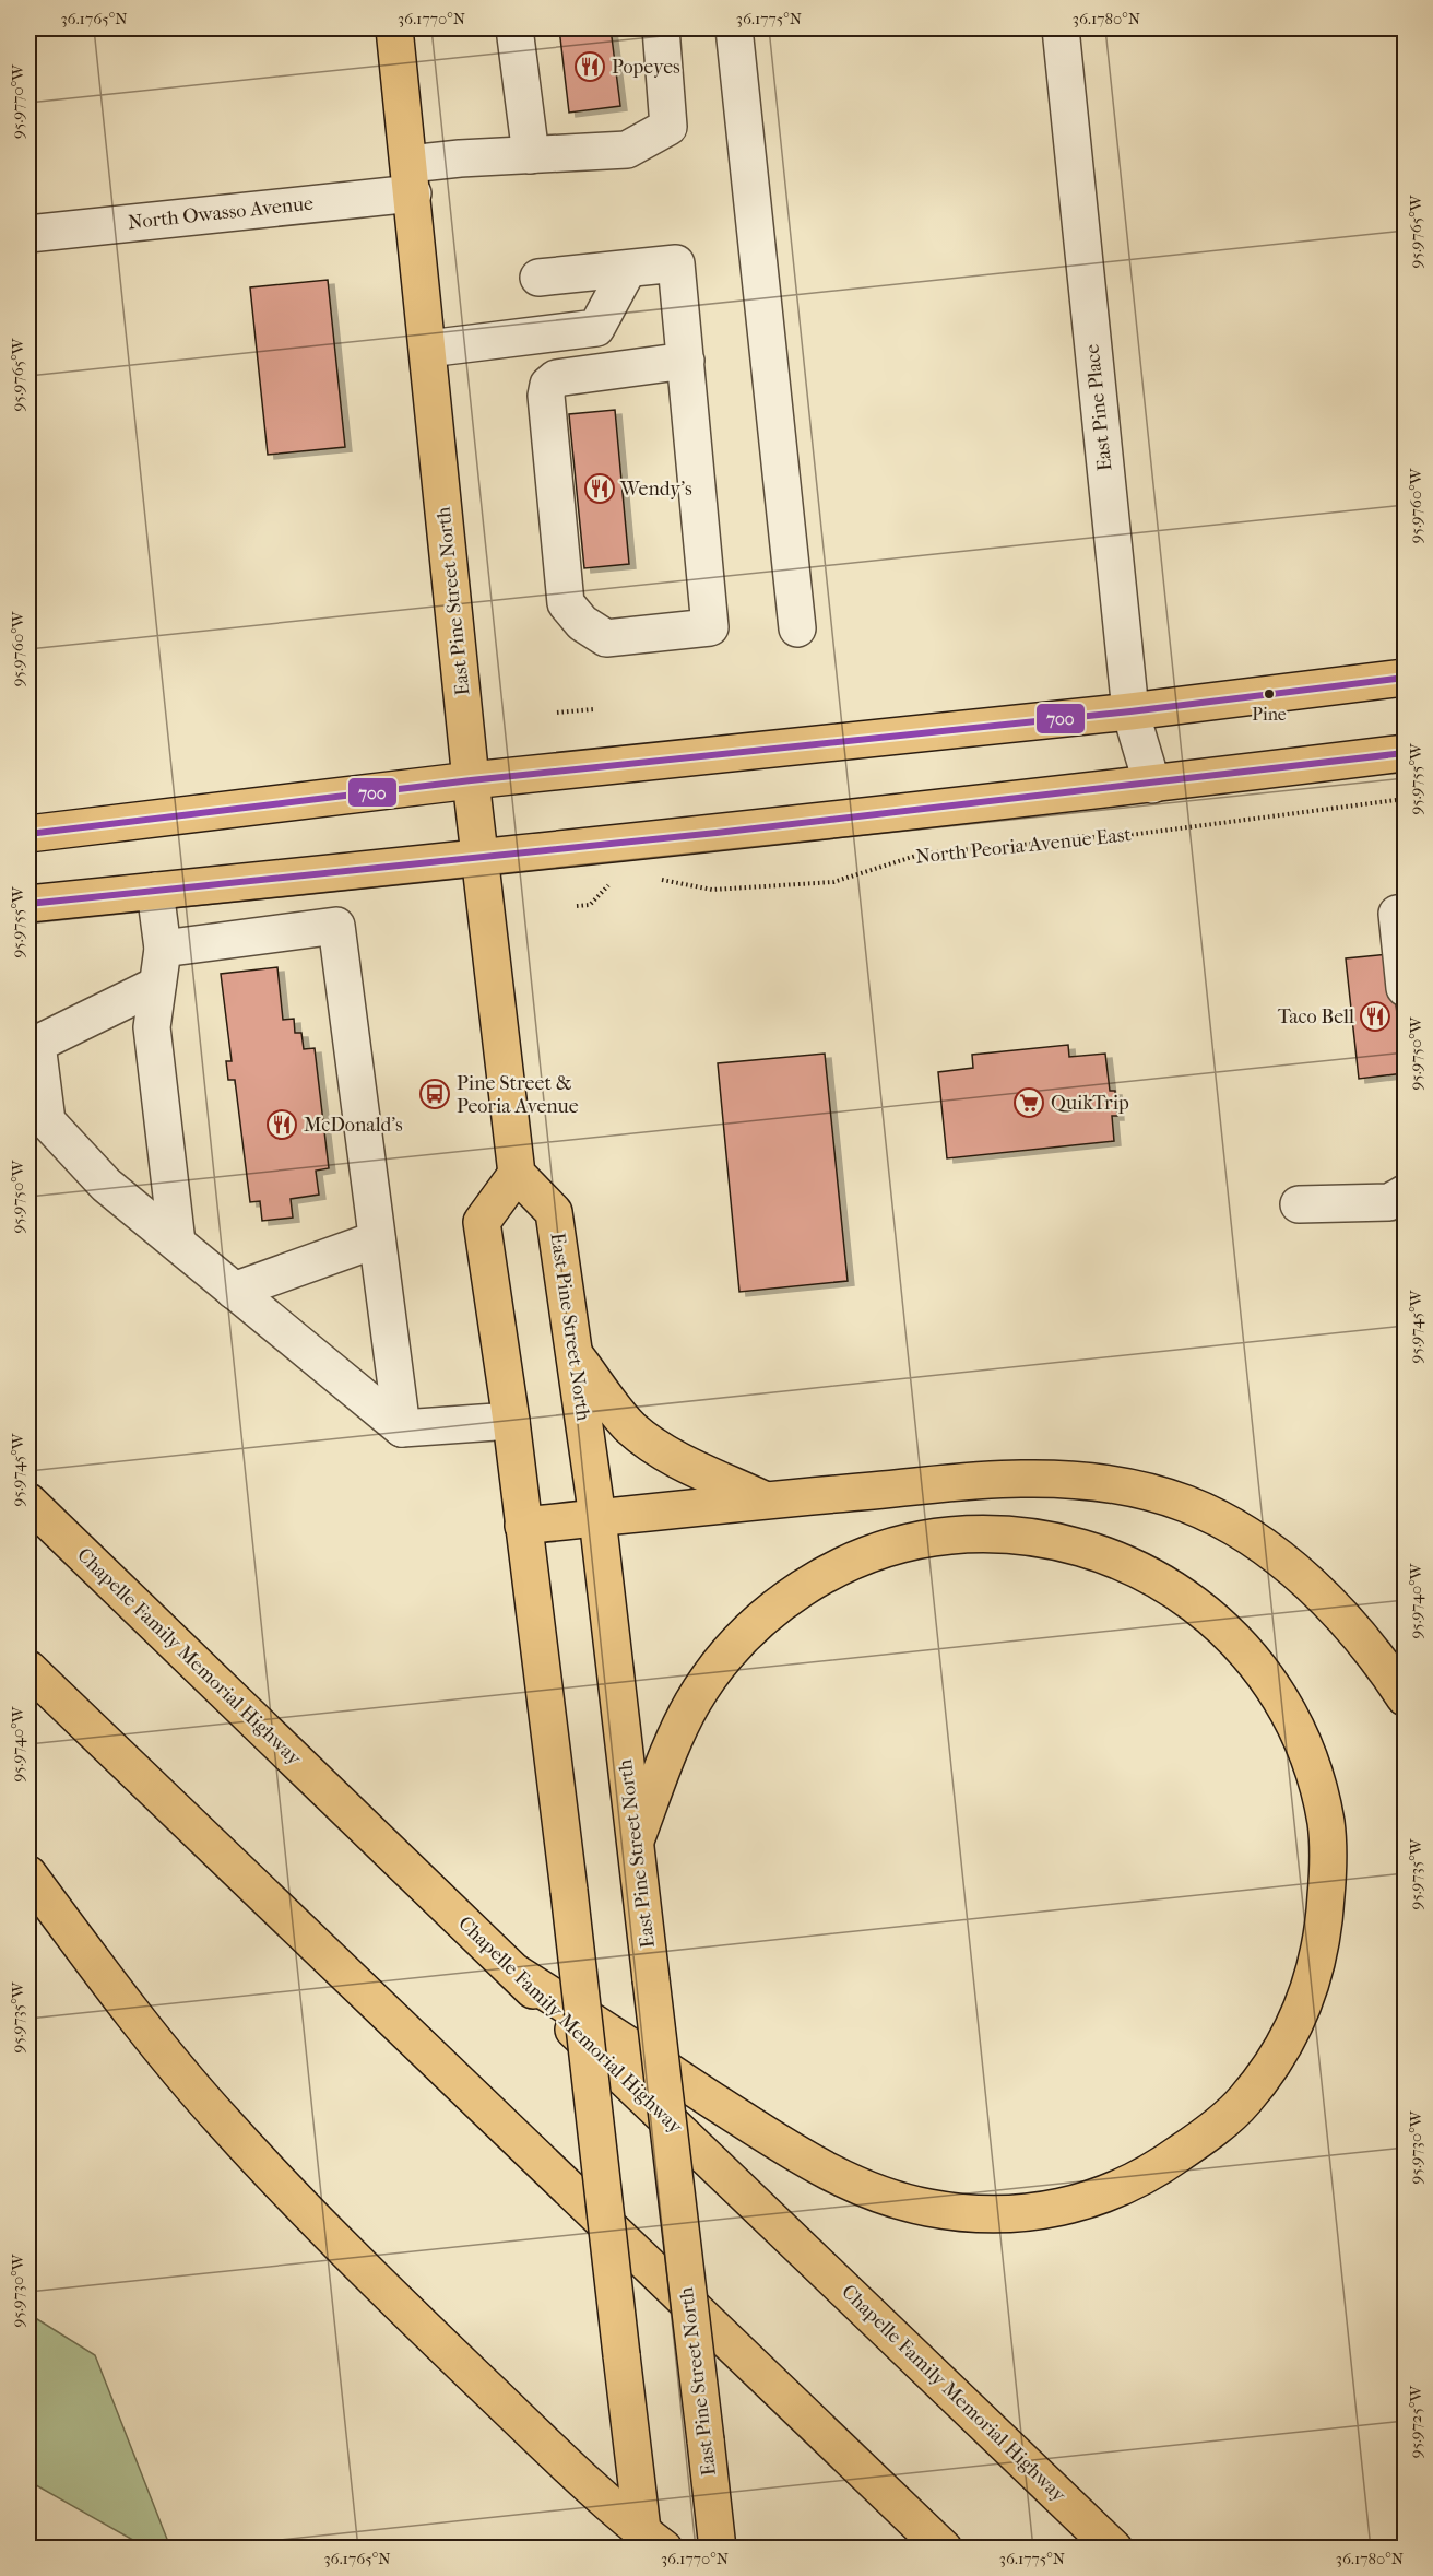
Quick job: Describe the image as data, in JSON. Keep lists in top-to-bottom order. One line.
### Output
{"streets":{"main road":["East Pine Street North","Chapelle Family Memorial Highway"],"street":["North Owasso Avenue","East Pine Place"],"path":["North Peoria Avenue East"]},"crossings":[["North Owasso Avenue","East Pine Street North"]],"places":{"restaurant":["Popeyes","Wendy's","Taco Bell","McDonald's"],"other":["Pine"],"bus stop":["Pine Street & Peoria Avenue"],"supermarket":["QuikTrip"]},"lines":["transit line 700"],"coordinates":["36.1765°N","36.1770°N","36.1775°N","36.1780°N","95.9770°W","95.9765°W","95.9760°W","95.9755°W","95.9750°W","95.9745°W","95.9740°W","95.9735°W","95.9730°W","95.9725°W"]}
